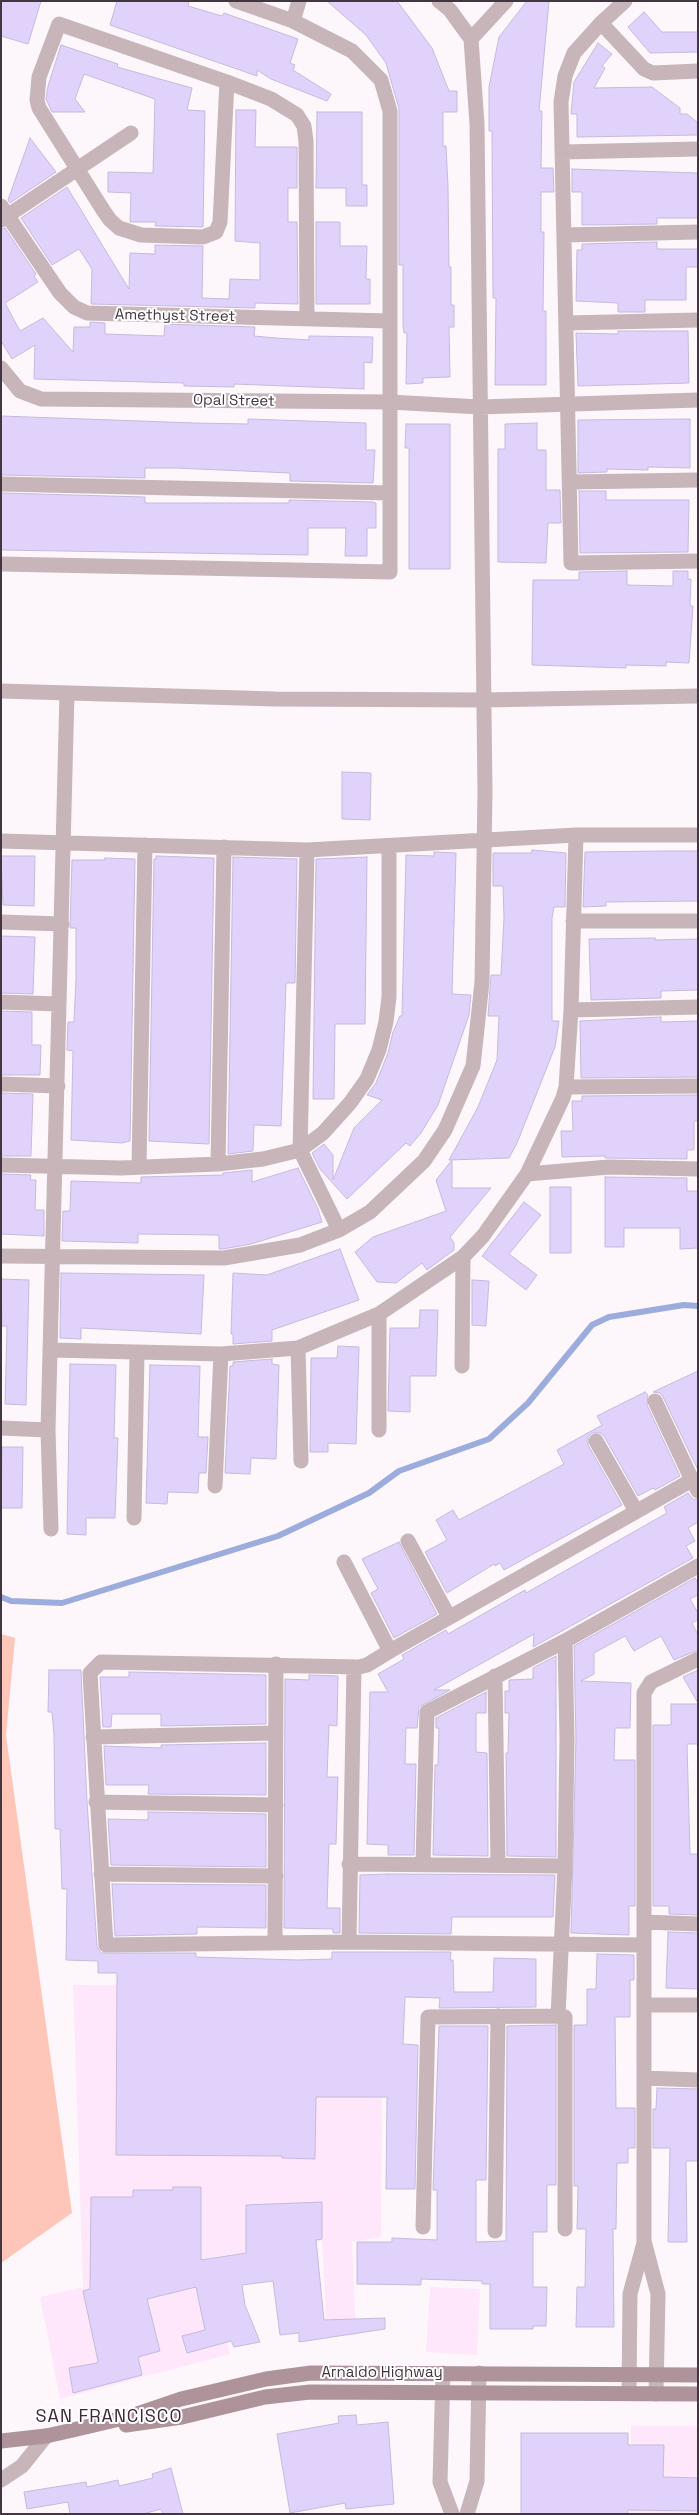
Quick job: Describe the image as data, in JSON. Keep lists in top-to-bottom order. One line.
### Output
{"streets":{"main road":["Arnaldo Highway"],"street":["Amethyst Street","Opal Street"]},"districts":["SAN FRANCISCO"]}
